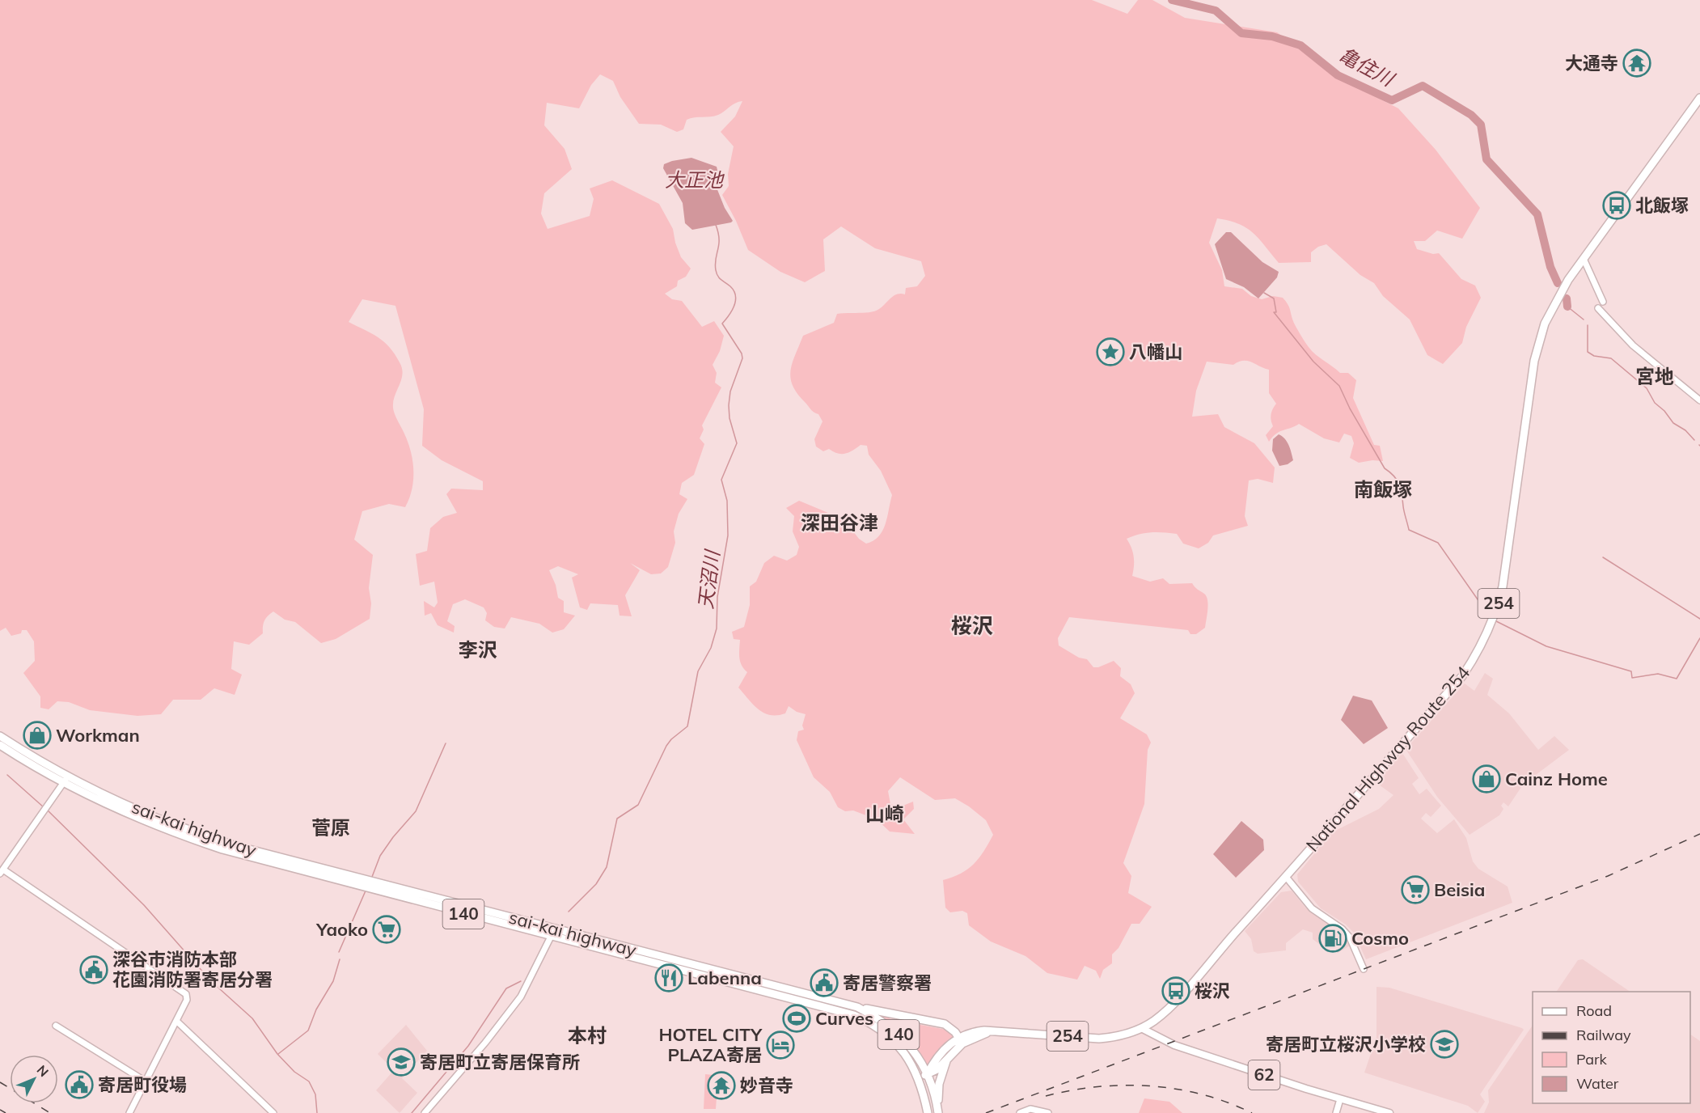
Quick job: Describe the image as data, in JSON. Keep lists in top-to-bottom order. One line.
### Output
{"streets":{"highway":["254","National Highway Route 254","sai-kai highway","140"],"main road":["62"]},"crossings":[["National Highway Route 254","sai-kai highway"],["National Highway Route 254","62"]],"districts":["宮地","南飯塚","深田谷津","桜沢","李沢","山崎","菅原","本村"],"water":["亀住川","大正池","天沼川"],"places":{"temple":["大通寺","妙音寺"],"bus stop":["北飯塚","桜沢"],"place":["八幡山"],"shop":["Workman","Cainz Home"],"supermarket":["Beisia","Yaoko"],"fuel station":["Cosmo"],"public building":["深谷市消防本部 花園消防署寄居分署","寄居警察署","寄居町役場"],"restaurant":["Labenna"],"sports":["Curves"],"school or university":["寄居町立桜沢小学校","寄居町立寄居保育所"],"hotel":["HOTEL CITY PLAZA寄居"]},"legend":["Road","Railway","Park","Water"],"north":"top right"}
